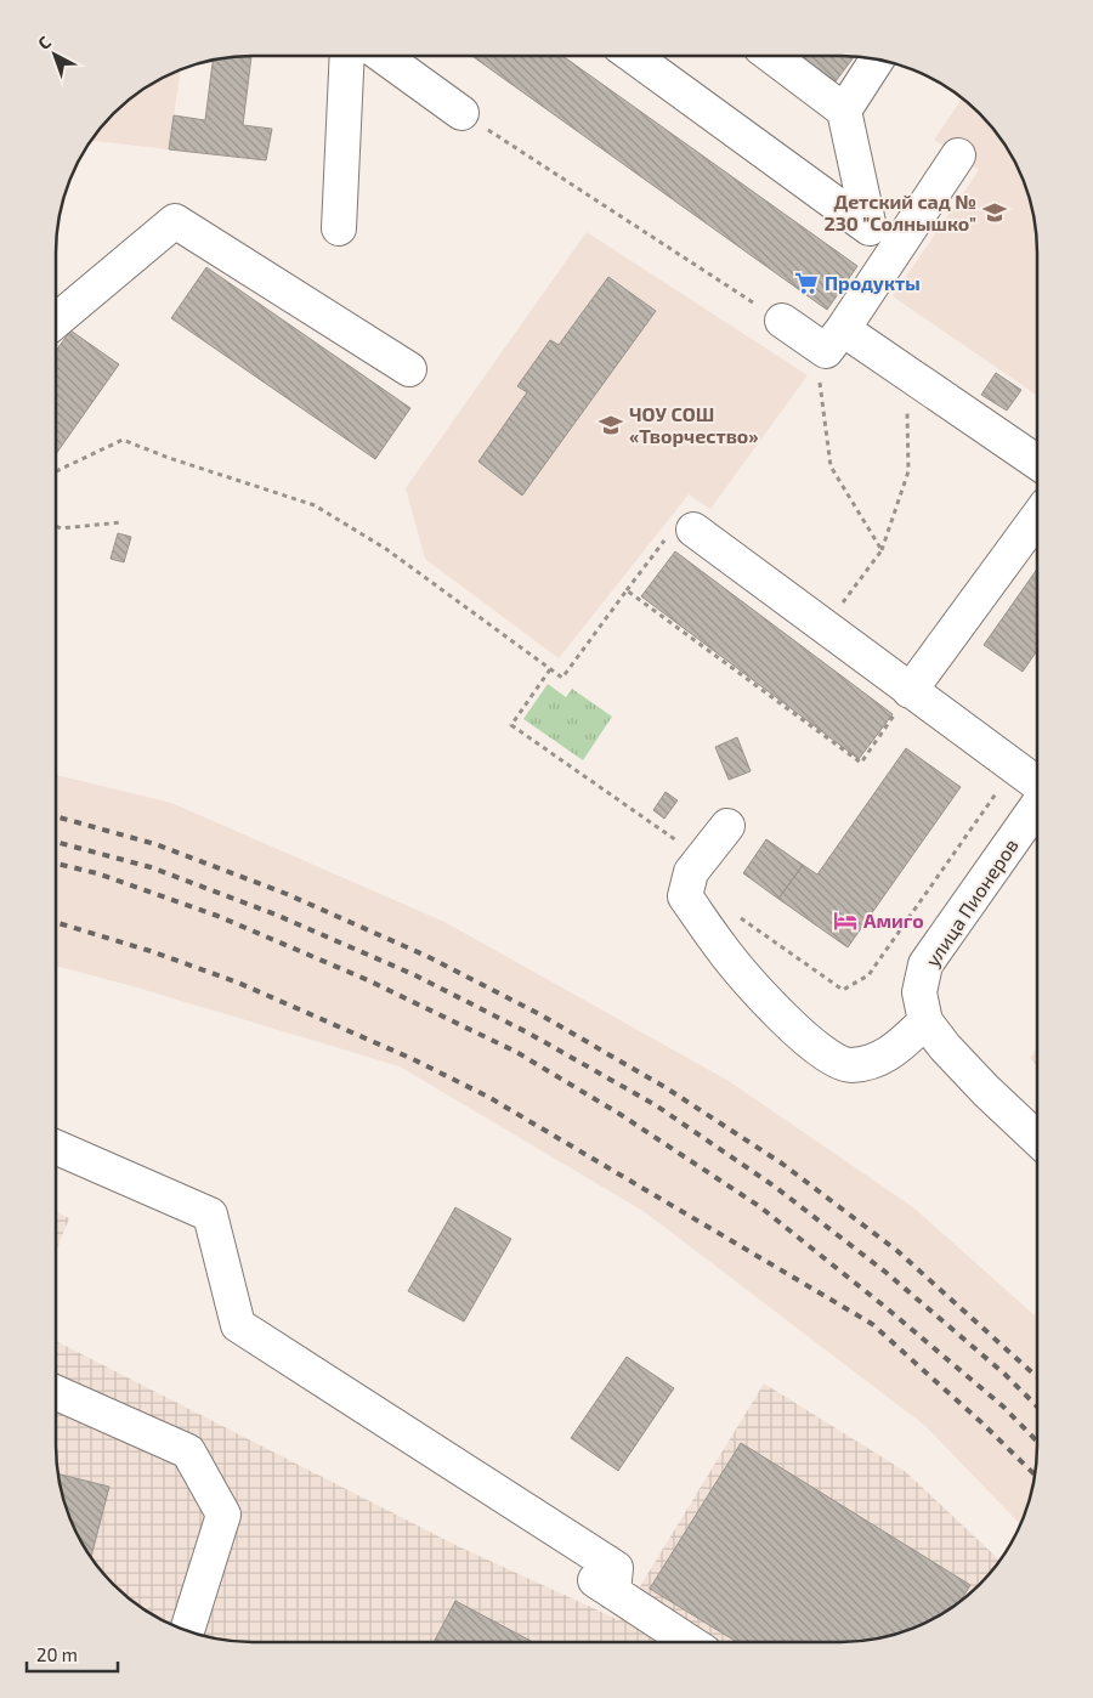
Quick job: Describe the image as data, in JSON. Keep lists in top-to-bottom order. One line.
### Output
{"streets":{"street":["улица Пионеров"]},"places":{"school or university":["Детский сад № 230 \"Солнышко\"","ЧОУ СОШ «Творчество»"],"supermarket":["Продукты"],"hotel":["Амиго"]},"scale_bar":"20 m","north":"top left"}
